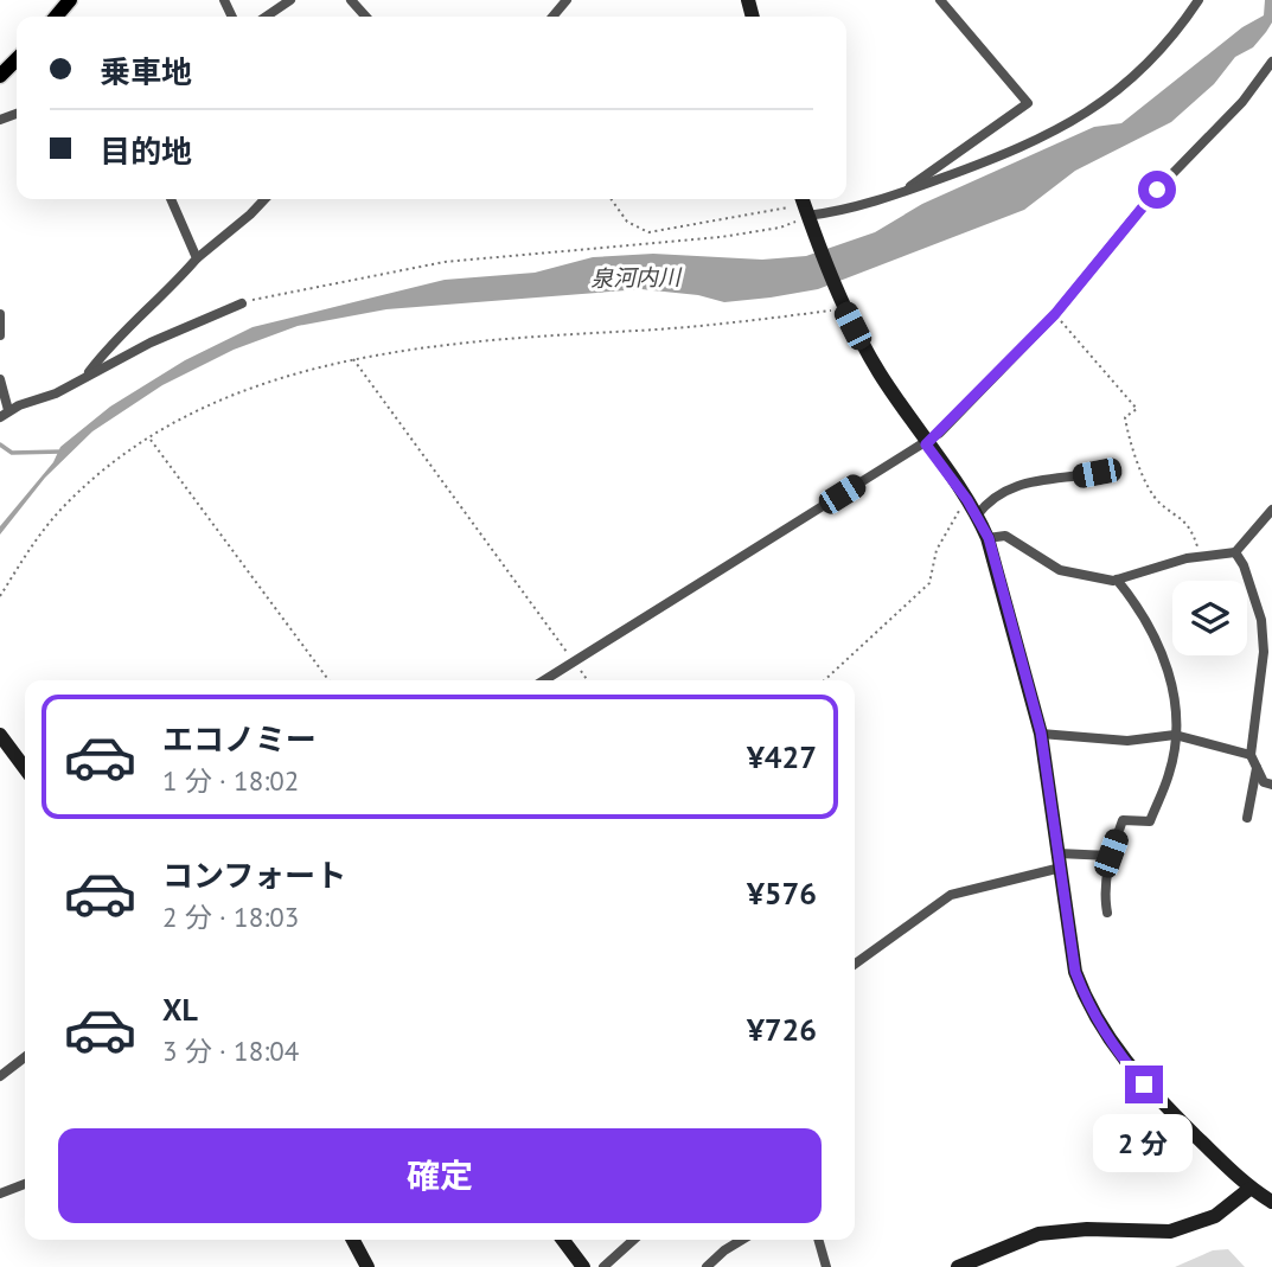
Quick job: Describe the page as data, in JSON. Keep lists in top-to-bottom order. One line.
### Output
{"water":["泉河内川"],"page":{"banner":["乗車地","目的地"],"list":[{"name":"エコノミー","note":"1 分 · 18:02","value":"¥427"},{"name":"コンフォート","note":"2 分 · 18:03","value":"¥576"},{"name":"XL","note":"3 分 · 18:04","value":"¥726"}],"buttons":"確定","bubble":"2 分"}}
